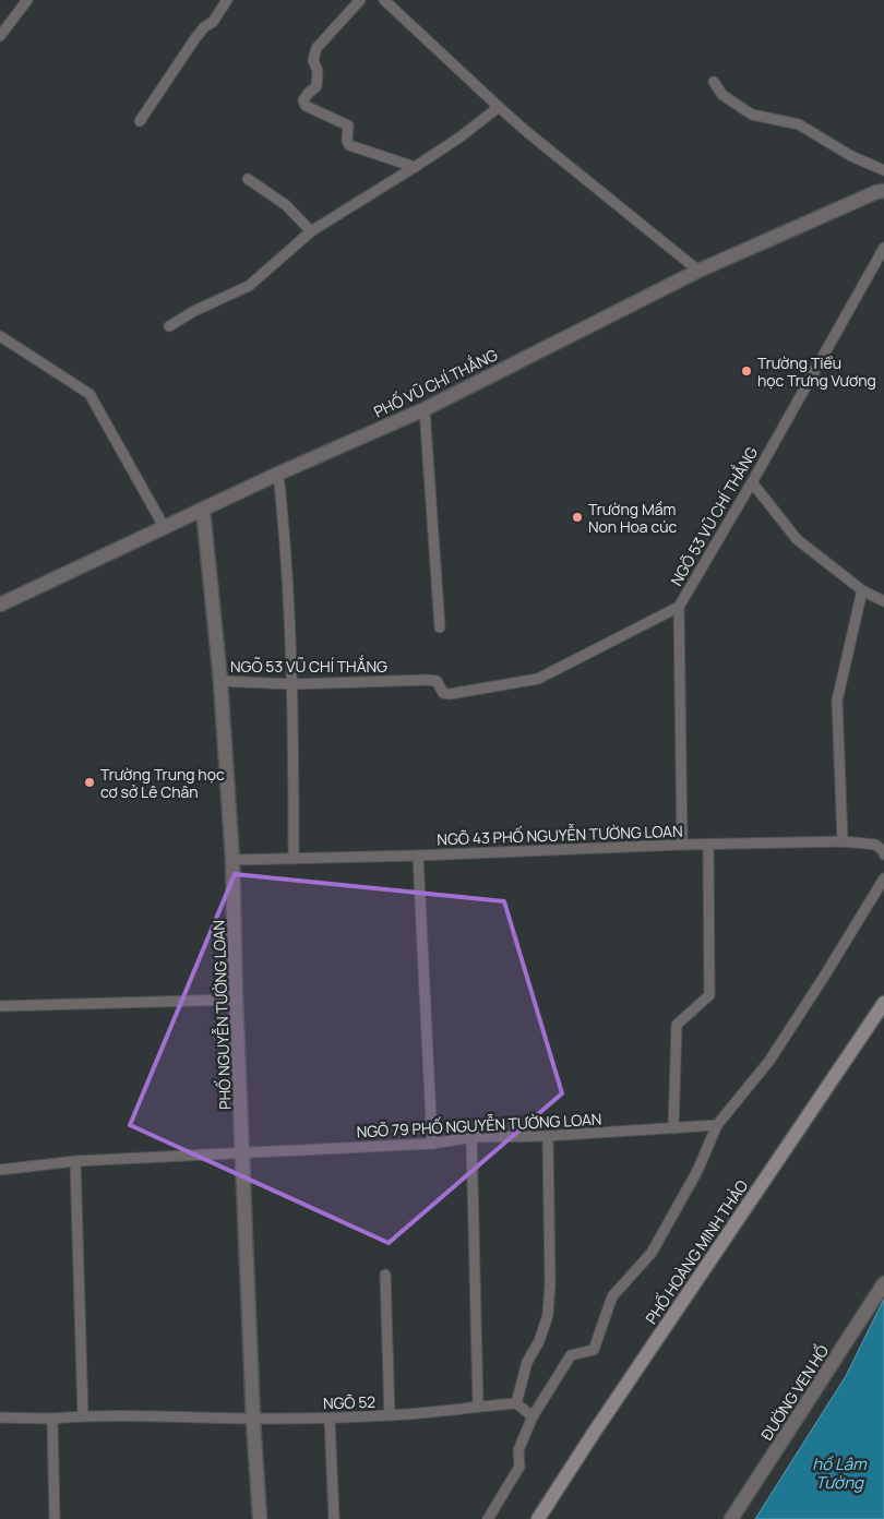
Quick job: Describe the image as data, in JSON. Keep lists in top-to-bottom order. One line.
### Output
{"streets":{"street":["PHỐ VŨ CHÍ THẮNG","PHỐ NGUYỄN TƯỜNG LOAN","PHỐ HOÀNG MINH THẢO","ĐƯỜNG VEN HỒ"],"lane":["NGÕ 53 VŨ CHÍ THẮNG","NGÕ 43 PHỐ NGUYỄN TƯỜNG LOAN","NGÕ 79 PHỐ NGUYỄN TƯỜNG LOAN","NGÕ 52"]},"crossings":[["PHỐ VŨ CHÍ THẮNG","PHỐ NGUYỄN TƯỜNG LOAN"],["NGÕ 53 VŨ CHÍ THẮNG","PHỐ NGUYỄN TƯỜNG LOAN"],["NGÕ 43 PHỐ NGUYỄN TƯỜNG LOAN","PHỐ NGUYỄN TƯỜNG LOAN"],["PHỐ NGUYỄN TƯỜNG LOAN","NGÕ 79 PHỐ NGUYỄN TƯỜNG LOAN"],["PHỐ NGUYỄN TƯỜNG LOAN","NGÕ 52"]],"water":["hồ Lâm Tường"],"places":["Trường Tiểu học Trưng Vương","Trường Mầm Non Hoa cúc","Trường Trung học cơ sở Lê Chân"]}
